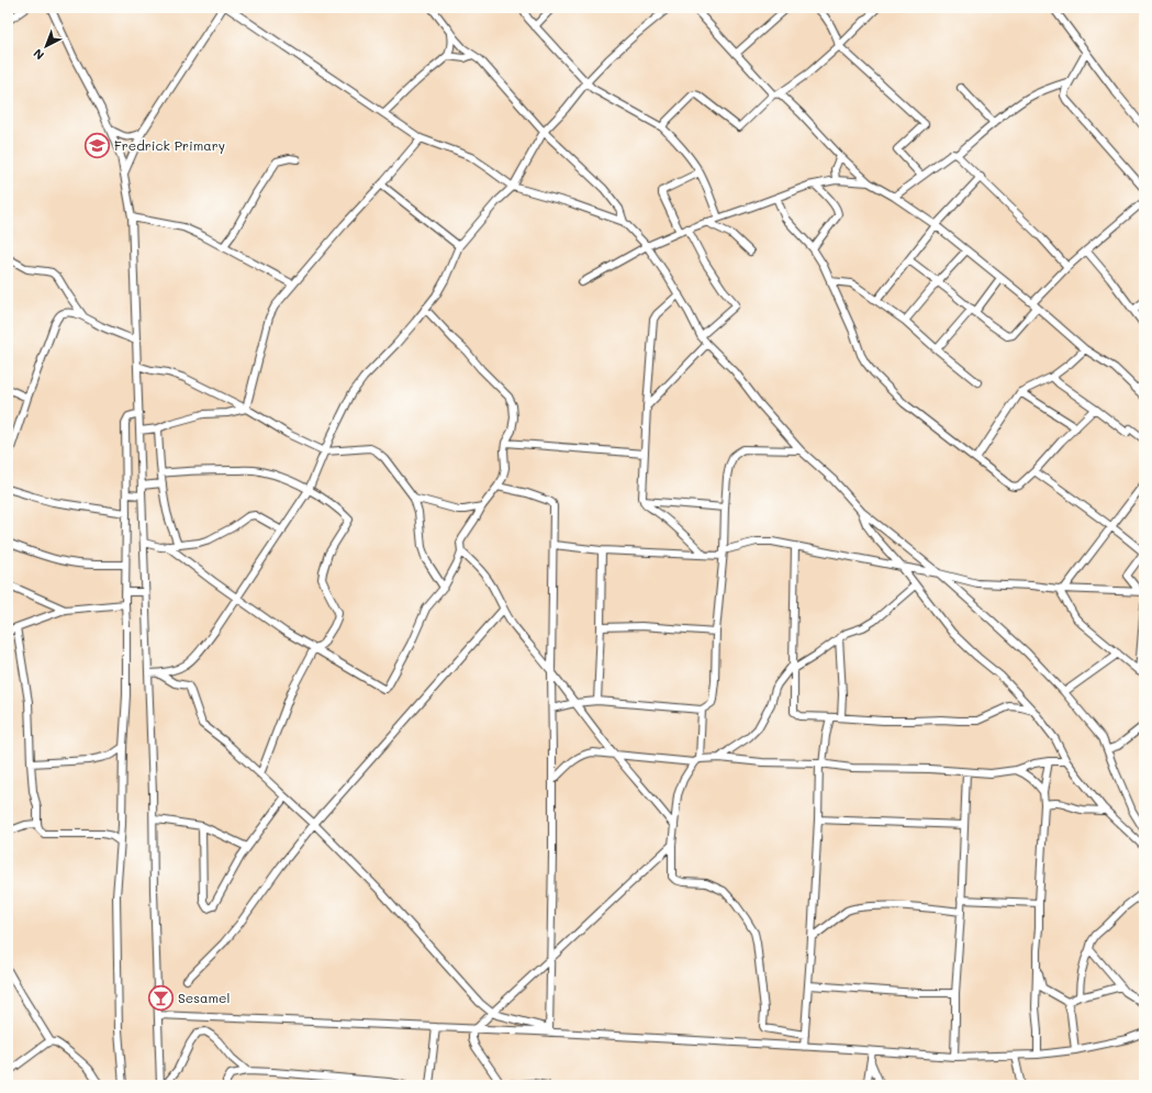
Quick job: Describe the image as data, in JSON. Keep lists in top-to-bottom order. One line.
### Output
{"places":{"school or university":["Fredrick Primary"],"bar":["Sesamel"]},"north":"bottom left"}
